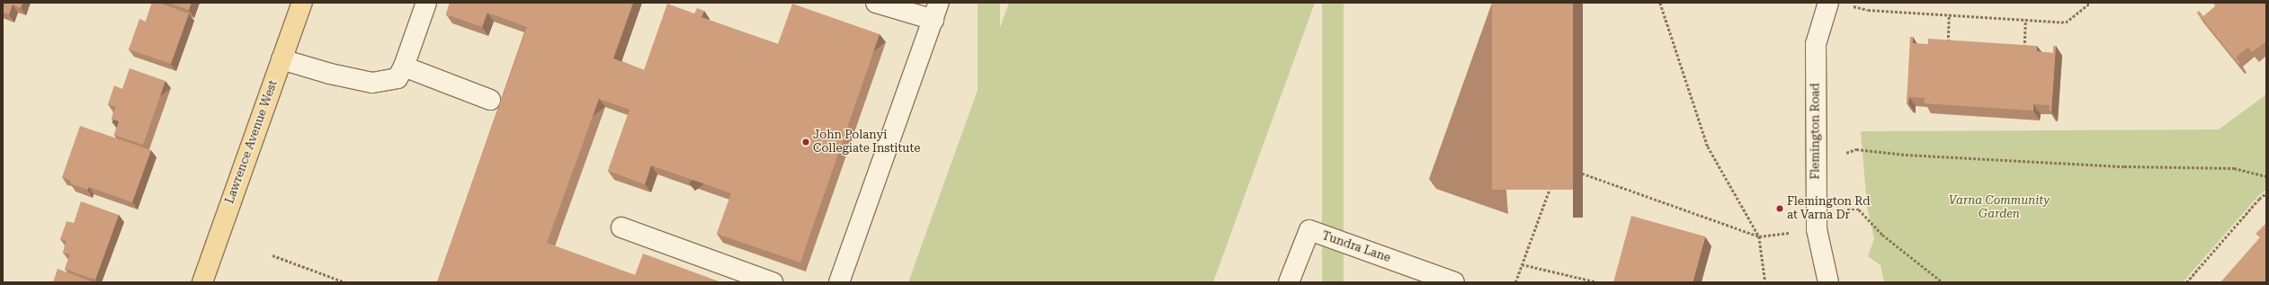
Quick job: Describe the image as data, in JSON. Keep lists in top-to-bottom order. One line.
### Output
{"streets":{"main road":["Lawrence Avenue West"],"street":["Flemington Road","Tundra Lane"]},"parks":["Varna Community Garden"],"places":["John Polanyi Collegiate Institute","Flemington Rd at Varna Dr"]}
